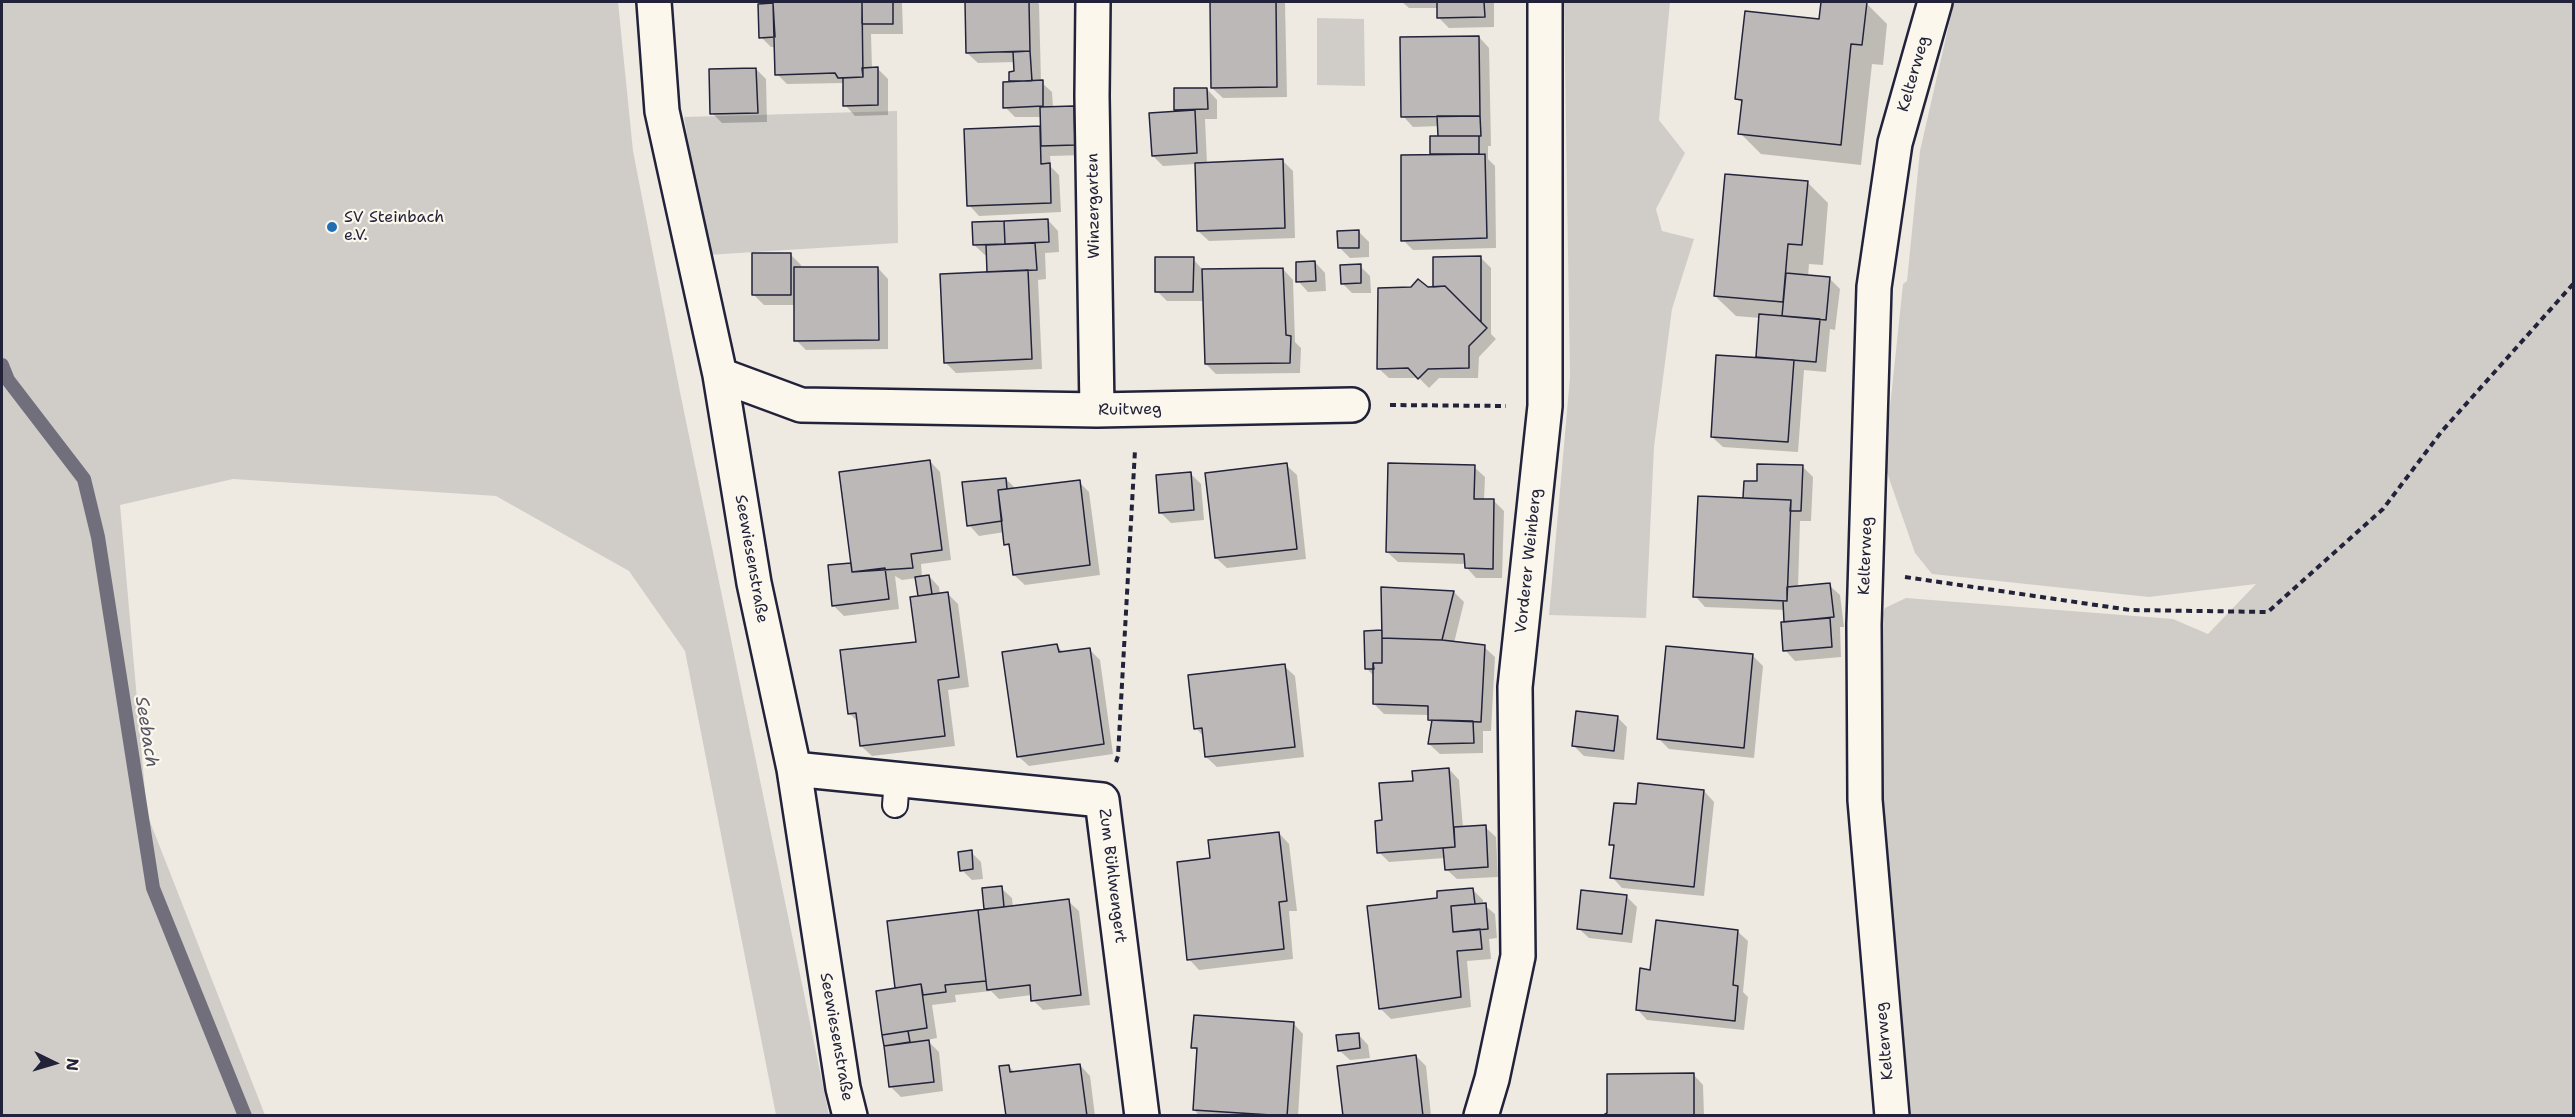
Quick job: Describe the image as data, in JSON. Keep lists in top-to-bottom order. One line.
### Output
{"streets":{"street":["Kelterweg","Winzergarten","Ruitweg","Seewiesenstraße","Vorderer Weinberg","Zum Bühlwengert"]},"crossings":[["Winzergarten","Ruitweg"],["Ruitweg","Seewiesenstraße"],["Seewiesenstraße","Zum Bühlwengert"]],"water":["Seebach"],"places":["SV Steinbach e.V."],"north":"right"}
